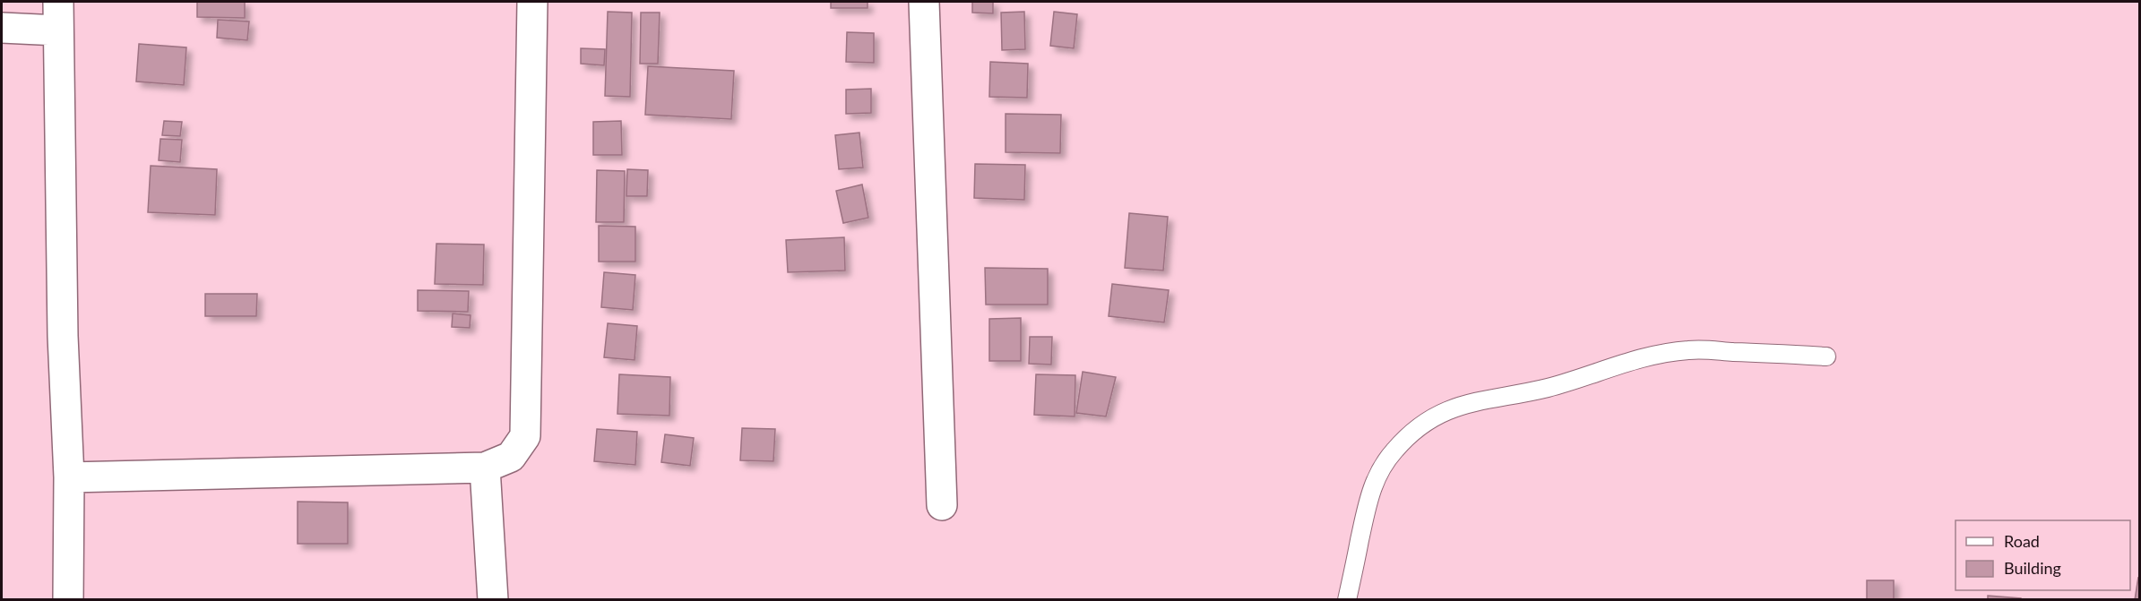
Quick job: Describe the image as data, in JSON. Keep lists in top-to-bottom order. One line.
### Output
{"legend":["Road","Building"]}
